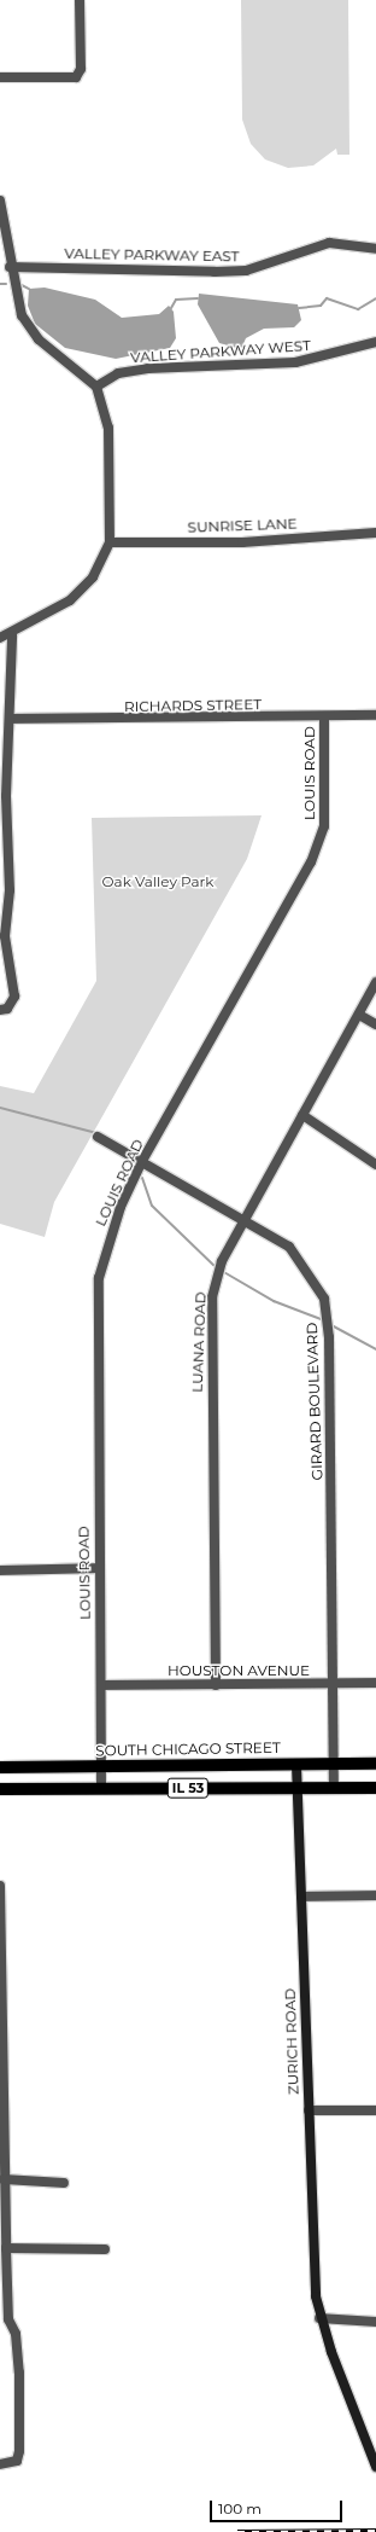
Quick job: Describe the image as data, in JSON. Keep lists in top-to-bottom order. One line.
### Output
{"streets":{"main road":["SOUTH CHICAGO STREET","IL 53"],"street":["VALLEY PARKWAY EAST","VALLEY PARKWAY WEST","SUNRISE LANE","RICHARDS STREET","LOUIS ROAD","LUANA ROAD","GIRARD BOULEVARD","HOUSTON AVENUE","ZURICH ROAD"]},"crossings":[["RICHARDS STREET","LOUIS ROAD"],["LOUIS ROAD","GIRARD BOULEVARD"],["LOUIS ROAD","HOUSTON AVENUE"],["LOUIS ROAD","SOUTH CHICAGO STREET"],["LOUIS ROAD","IL 53"],["LUANA ROAD","GIRARD BOULEVARD"],["LUANA ROAD","HOUSTON AVENUE"],["GIRARD BOULEVARD","HOUSTON AVENUE"],["GIRARD BOULEVARD","SOUTH CHICAGO STREET"],["GIRARD BOULEVARD","IL 53"],["SOUTH CHICAGO STREET","ZURICH ROAD"],["IL 53","ZURICH ROAD"]],"parks":["Oak Valley Park"],"scale_bar":"100 m"}
